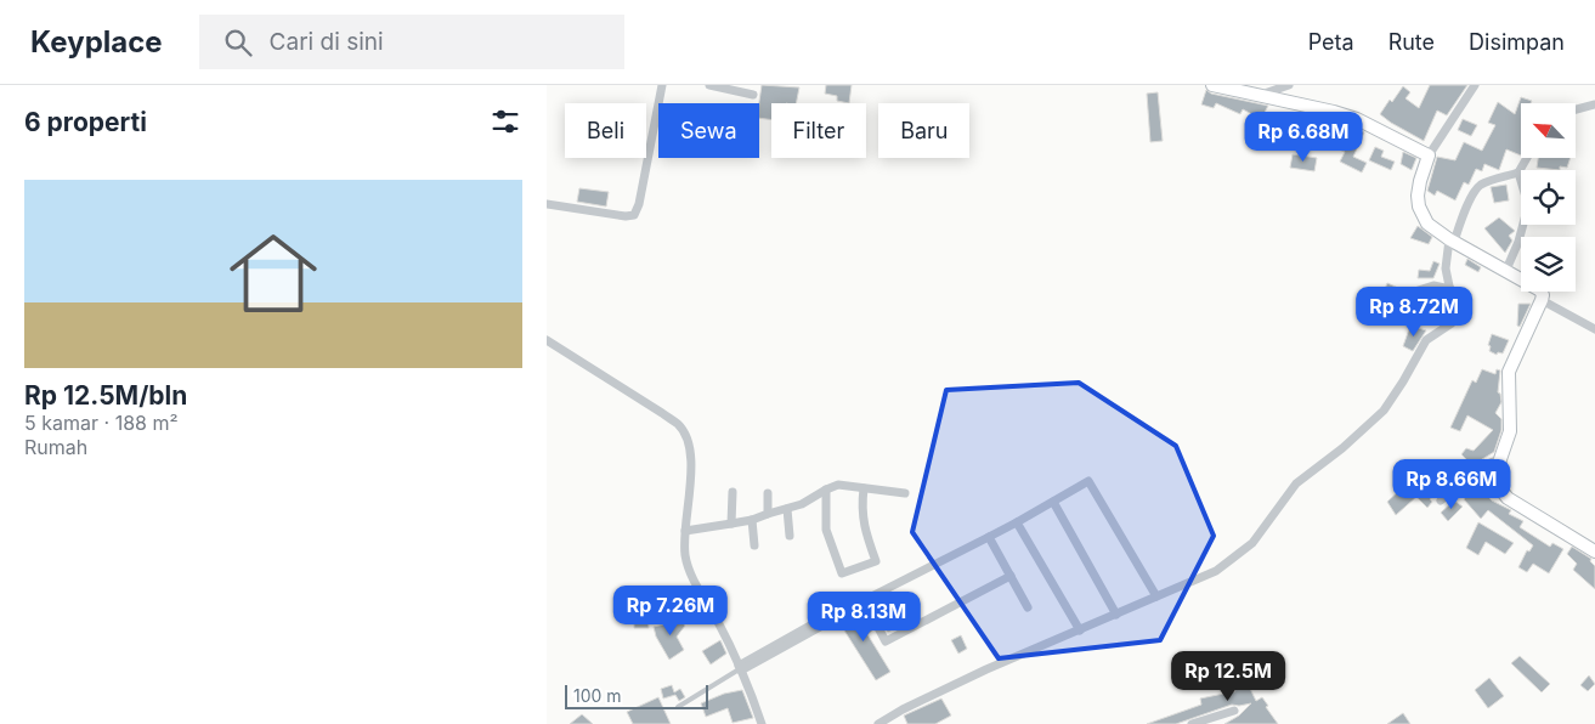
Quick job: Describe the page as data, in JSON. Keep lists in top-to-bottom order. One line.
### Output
{"scale_bar":"100 m","north":"top left","page":{"header":"Keyplace","search":"Cari di sini","nav":["Peta","Rute","Disimpan"],"heading":"6 properti","chip":["Beli","Sewa","Filter","Baru"],"price":["Rp 6.68M","Rp 8.72M","Rp 8.66M","Rp 7.26M","Rp 8.13M","Rp 12.5M"],"list":[{"name":"Rp 12.5M/bln","note":"5 kamar · 188 m² · Rumah"}],"scale":"100 m"}}
